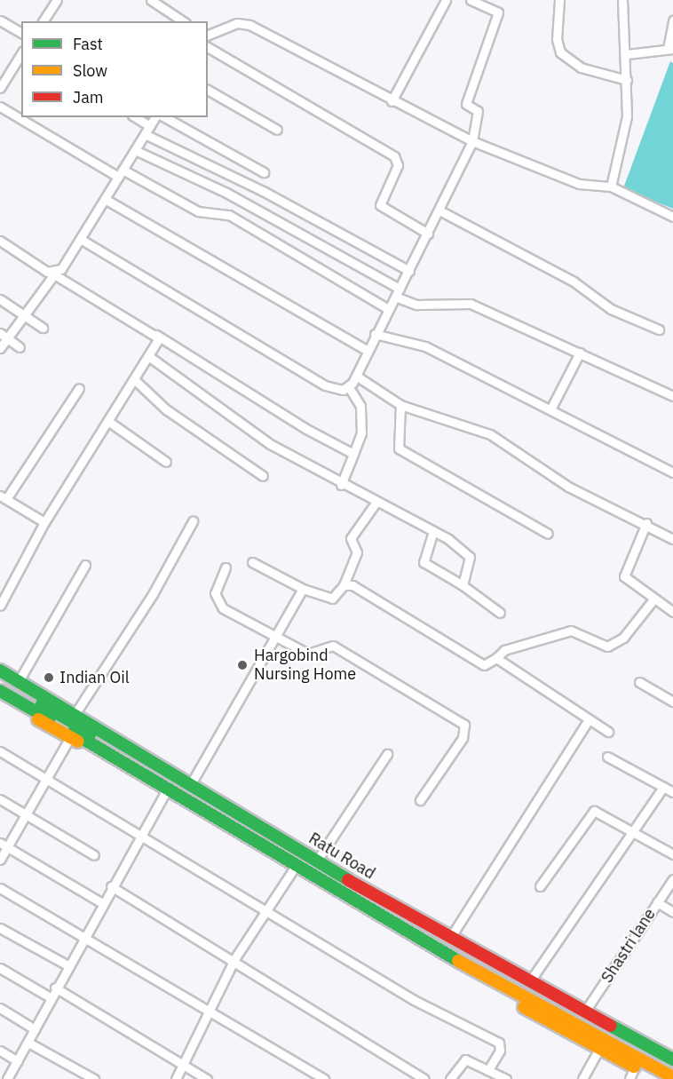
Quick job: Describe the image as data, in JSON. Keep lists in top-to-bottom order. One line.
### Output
{"streets":{"main road":["Ratu Road"],"street":["Shastri lane"]},"crossings":[["Ratu Road","Shastri lane"]],"places":["Hargobind Nursing Home","Indian Oil"],"legend":["Fast","Slow","Jam"]}
